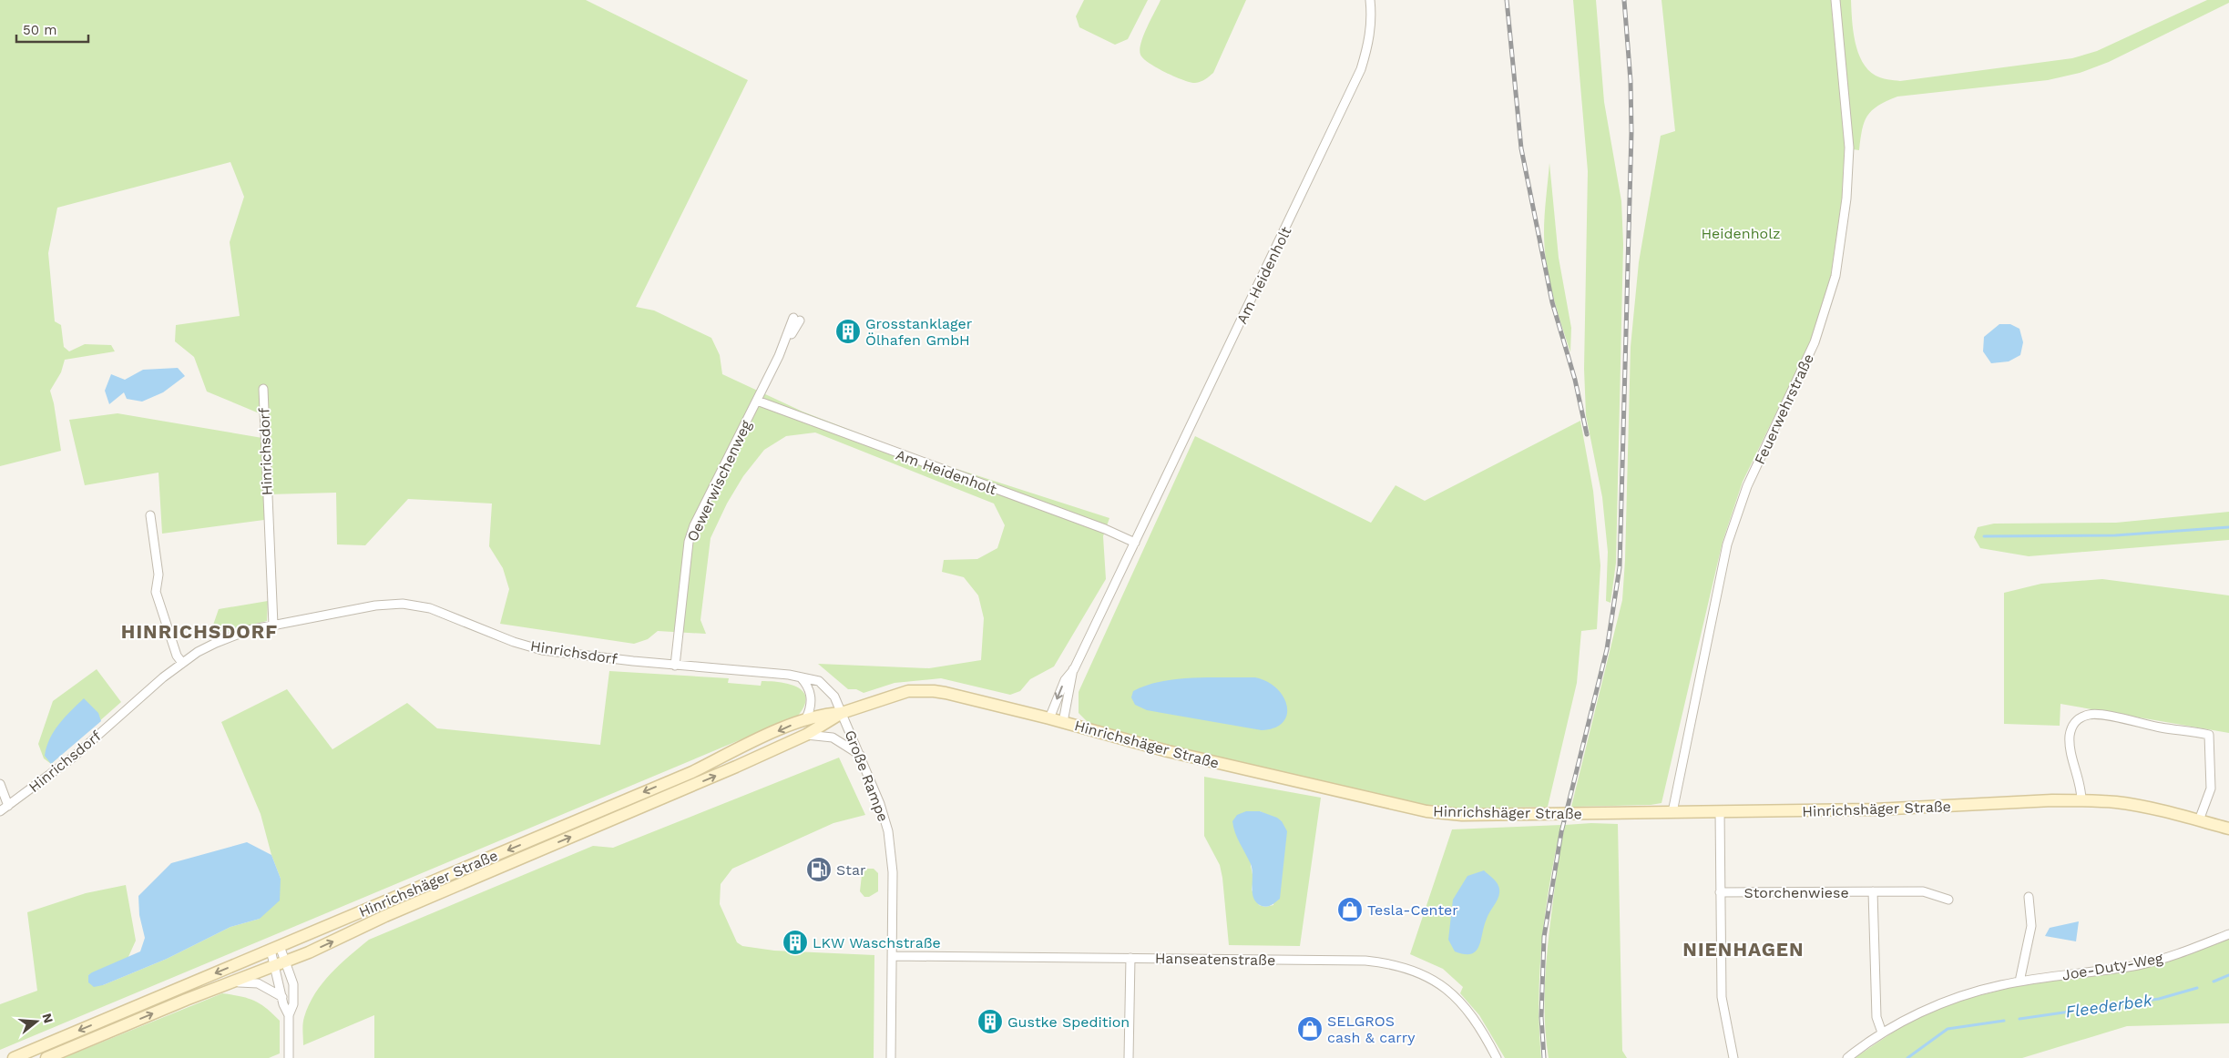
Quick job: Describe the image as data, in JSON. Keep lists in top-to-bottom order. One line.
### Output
{"streets":{"main road":["Hinrichshäger Straße"],"street":["Am Heidenholt","Feuerwehrstraße","Hinrichsdorf","Oewerwischenweg","Große Rampe","Storchenwiese","Hanseatenstraße","Joe-Duty-Weg"]},"crossings":[["Am Heidenholt","Oewerwischenweg"],["Am Heidenholt","Hinrichshäger Straße"],["Feuerwehrstraße","Hinrichshäger Straße"],["Hinrichsdorf","Oewerwischenweg"],["Hinrichsdorf","Hinrichshäger Straße"],["Hinrichsdorf","Große Rampe"],["Hinrichshäger Straße","Große Rampe"],["Große Rampe","Hanseatenstraße"]],"districts":["HINRICHSDORF","NIENHAGEN"],"water":["Fleederbek"],"parks":["Heidenholz"],"places":{"building":["Grosstanklager Ölhafen GmbH","LKW Waschstraße","Gustke Spedition"],"fuel station":["Star"],"shop":["Tesla-Center","SELGROS cash & carry"]},"scale_bar":"50 m","north":"right"}
